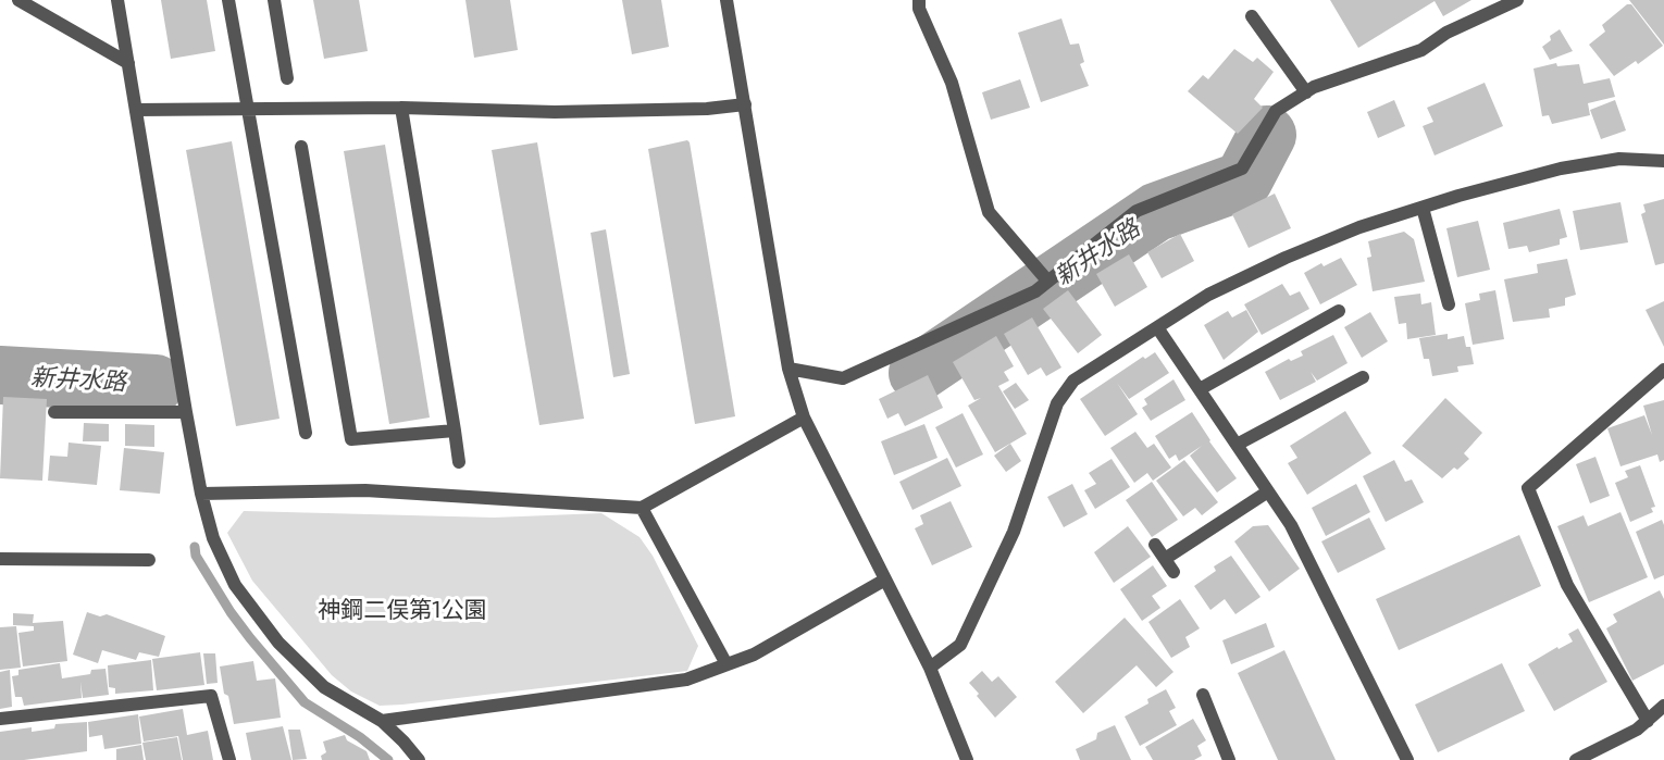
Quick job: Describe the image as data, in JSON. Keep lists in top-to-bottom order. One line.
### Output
{"water":["新井水路"],"parks":["神鋼二俣第1公園"]}
